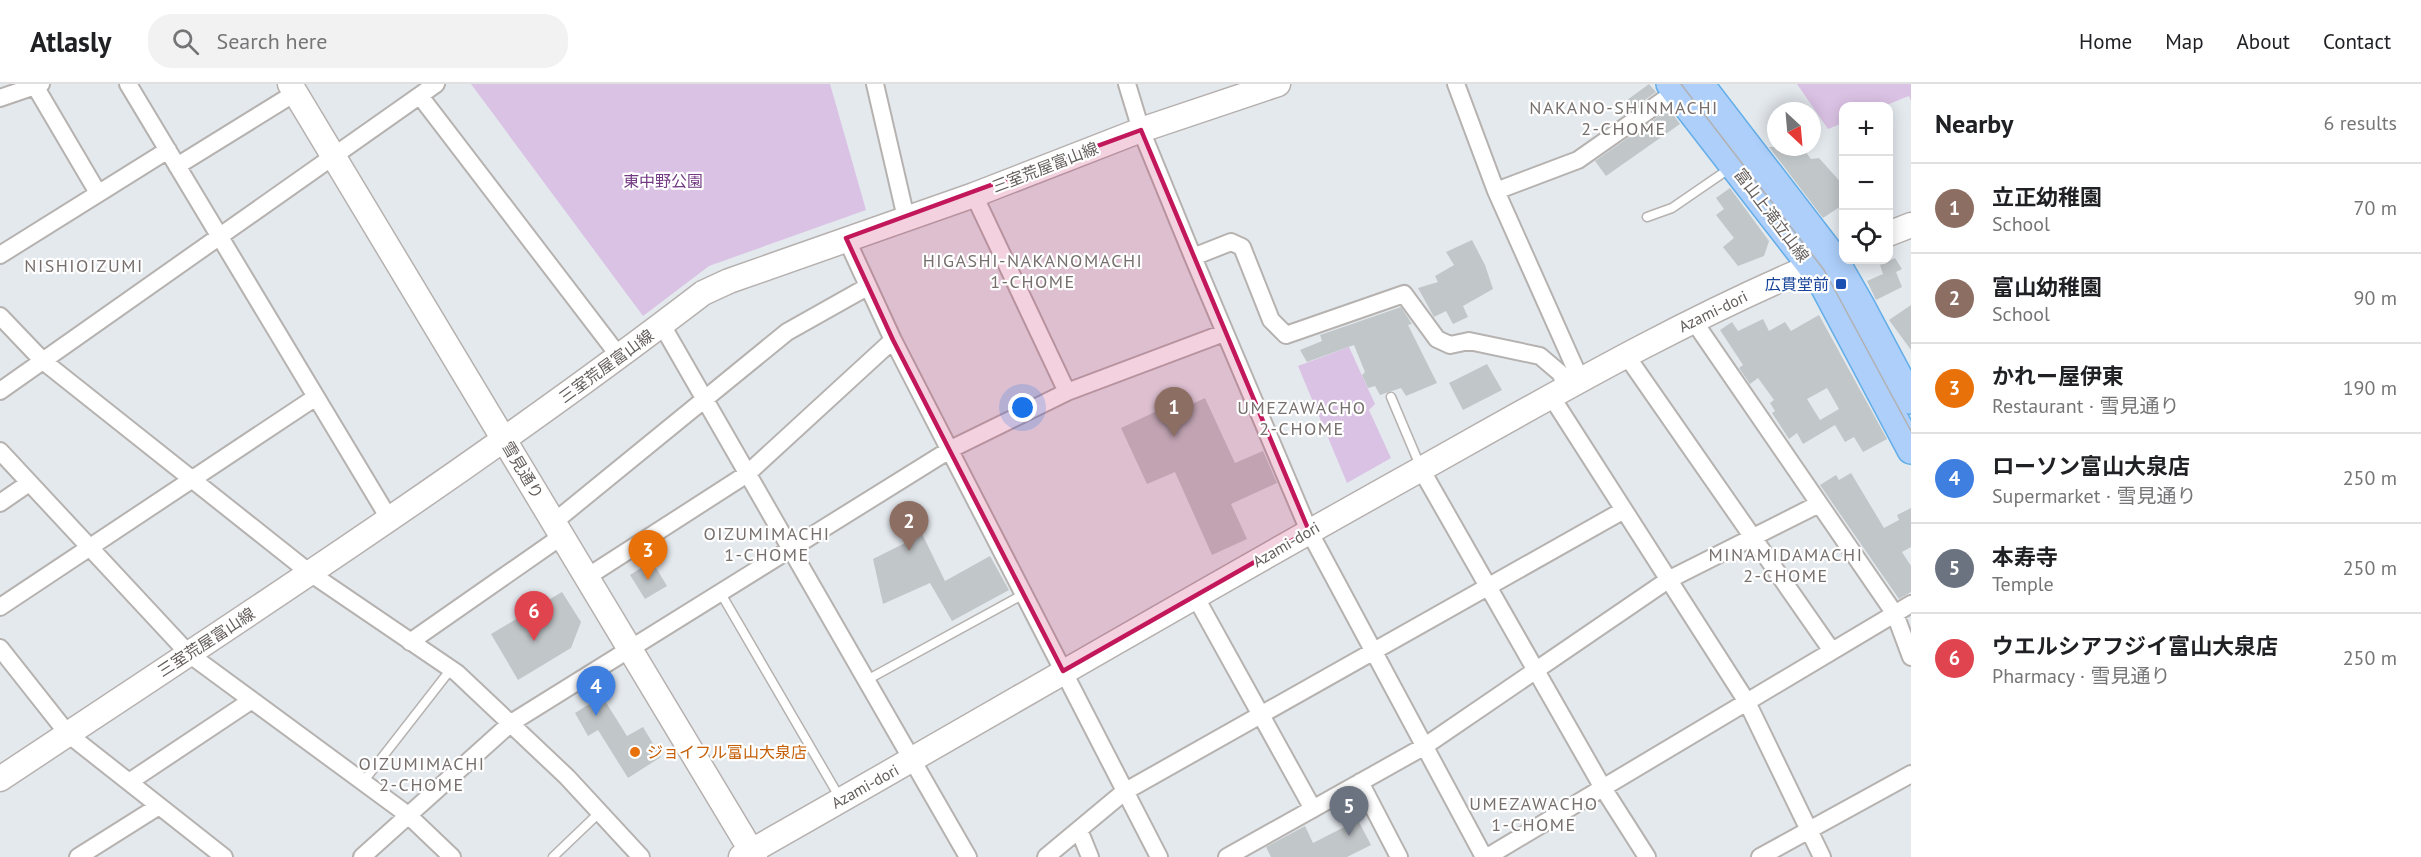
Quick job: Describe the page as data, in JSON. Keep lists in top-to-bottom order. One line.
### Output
{"streets":{"main road":["富山上滝立山線"],"street":["三室荒屋富山線","Azami-dori","雪見通り"]},"crossings":[["三室荒屋富山線","雪見通り"],["富山上滝立山線","Azami-dori"],["Azami-dori","雪見通り"]],"districts":["NAKANO-SHINMACHI 2-CHOME","HIGASHI-NAKANOMACHI 1-CHOME","NISHIOIZUMI","UMEZAWACHO 2-CHOME","OIZUMIMACHI 1-CHOME","MINAMIDAMACHI 2-CHOME","OIZUMIMACHI 2-CHOME","UMEZAWACHO 1-CHOME"],"parks":["東中野公園"],"places":{"transit":["広貫堂前"],"other":["ジョイフル富山大泉店"]},"north":"bottom right","page":{"header":"Atlasly","search":"Search here","nav":["Home","Map","About","Contact"],"heading":["Nearby","6 results"],"map_buttons":["+","−"],"list":[{"mark":"1","name":"立正幼稚園","note":"School","value":"70 m"},{"mark":"2","name":"富山幼稚園","note":"School","value":"90 m"},{"mark":"3","name":"かれー屋伊東","note":"Restaurant · 雪見通り","value":"190 m"},{"mark":"4","name":"ローソン富山大泉店","note":"Supermarket · 雪見通り","value":"250 m"},{"mark":"5","name":"本寿寺","note":"Temple","value":"250 m"},{"mark":"6","name":"ウエルシアフジイ富山大泉店","note":"Pharmacy · 雪見通り","value":"250 m"}],"pins":["1","2","3","6","4","5"]}}
